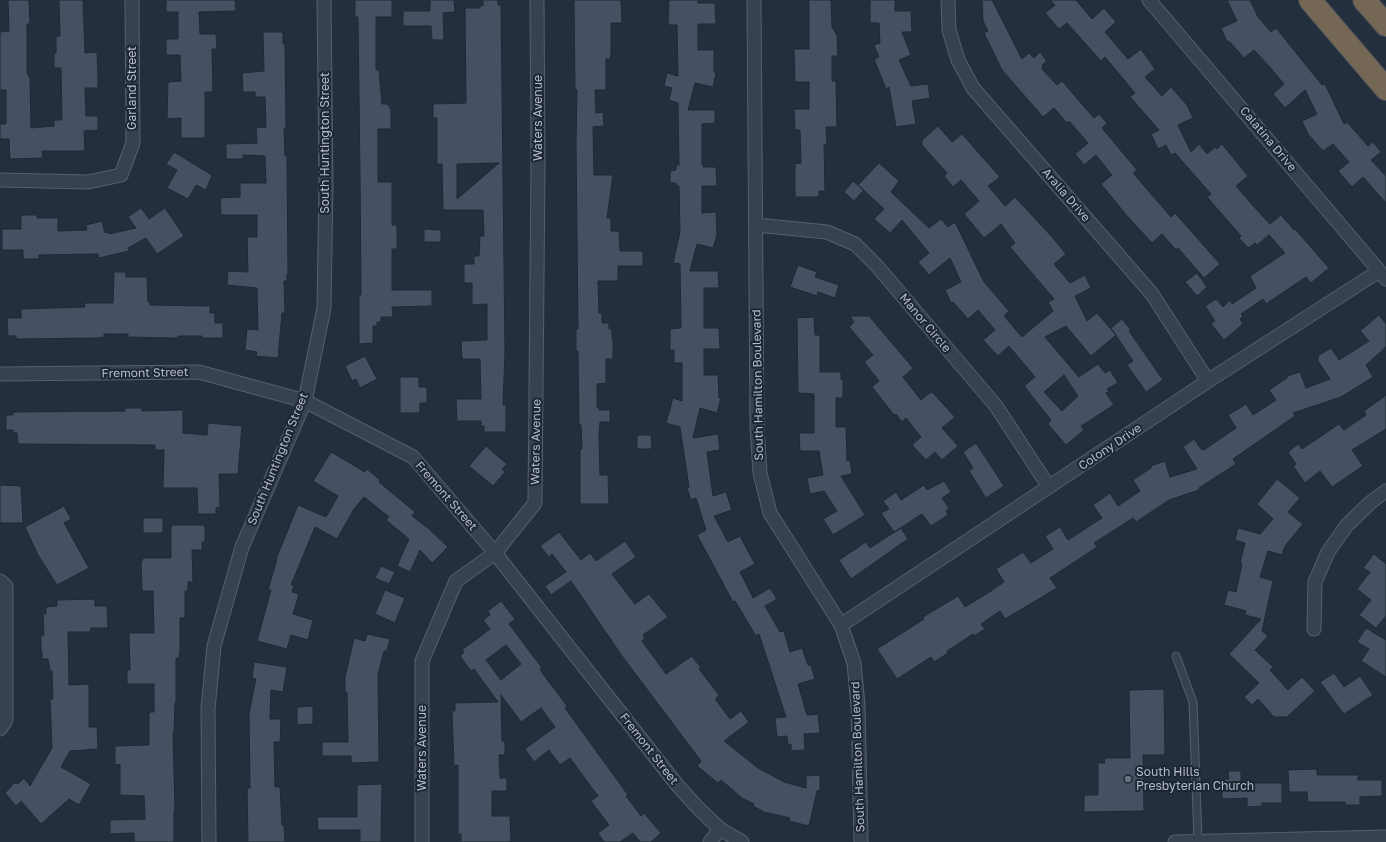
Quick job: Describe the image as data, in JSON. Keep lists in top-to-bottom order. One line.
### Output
{"streets":{"street":["Garland Street","Waters Avenue","Calatina Drive","South Huntington Street","Aralia Drive","Manor Circle","Fremont Street","South Hamilton Boulevard","Colony Drive"]},"crossings":[["Waters Avenue","Fremont Street"],["Calatina Drive","Colony Drive"],["South Huntington Street","Fremont Street"],["Aralia Drive","Colony Drive"],["Manor Circle","South Hamilton Boulevard"],["Manor Circle","Colony Drive"],["South Hamilton Boulevard","Colony Drive"]],"places":["South Hills Presbyterian Church"]}
